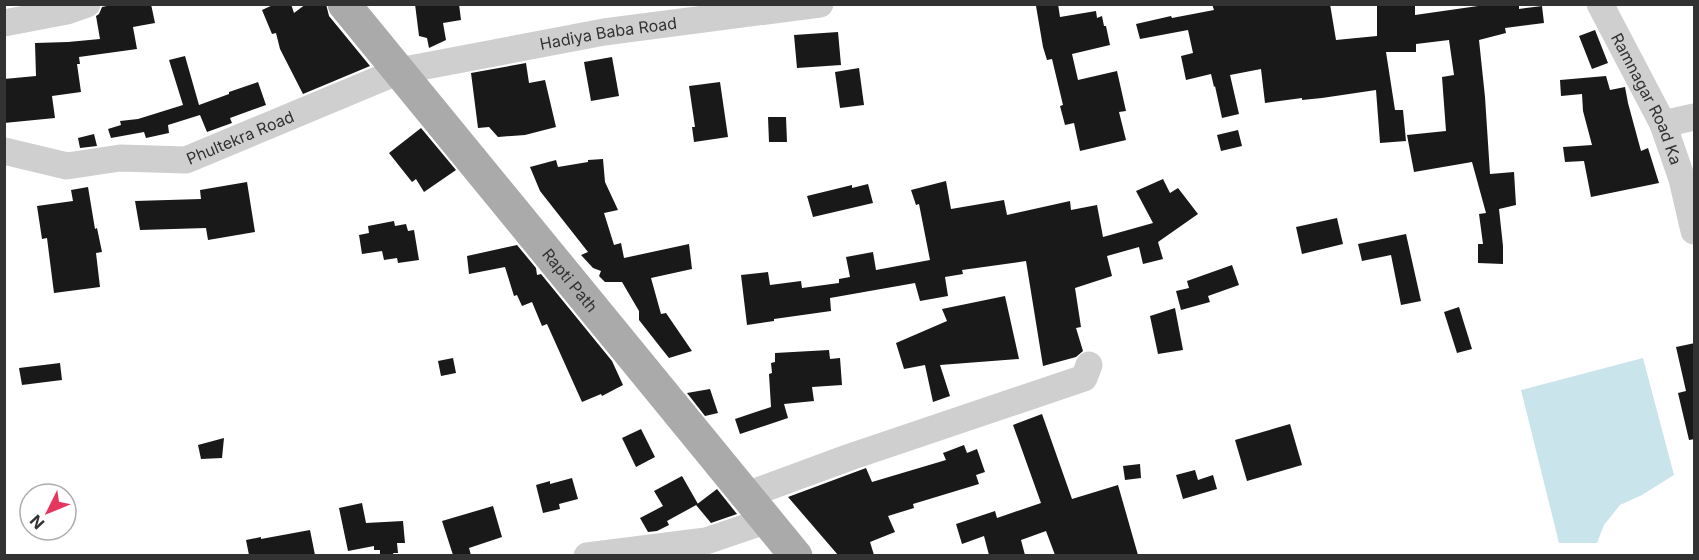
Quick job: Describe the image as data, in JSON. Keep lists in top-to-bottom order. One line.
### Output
{"streets":{"main road":["Rapti Path"],"street":["Hadiya Baba Road","Ramnagar Road Ka","Phultekra Road"]},"crossings":[["Hadiya Baba Road","Phultekra Road"],["Hadiya Baba Road","Rapti Path"],["Phultekra Road","Rapti Path"]],"north":"bottom left"}
